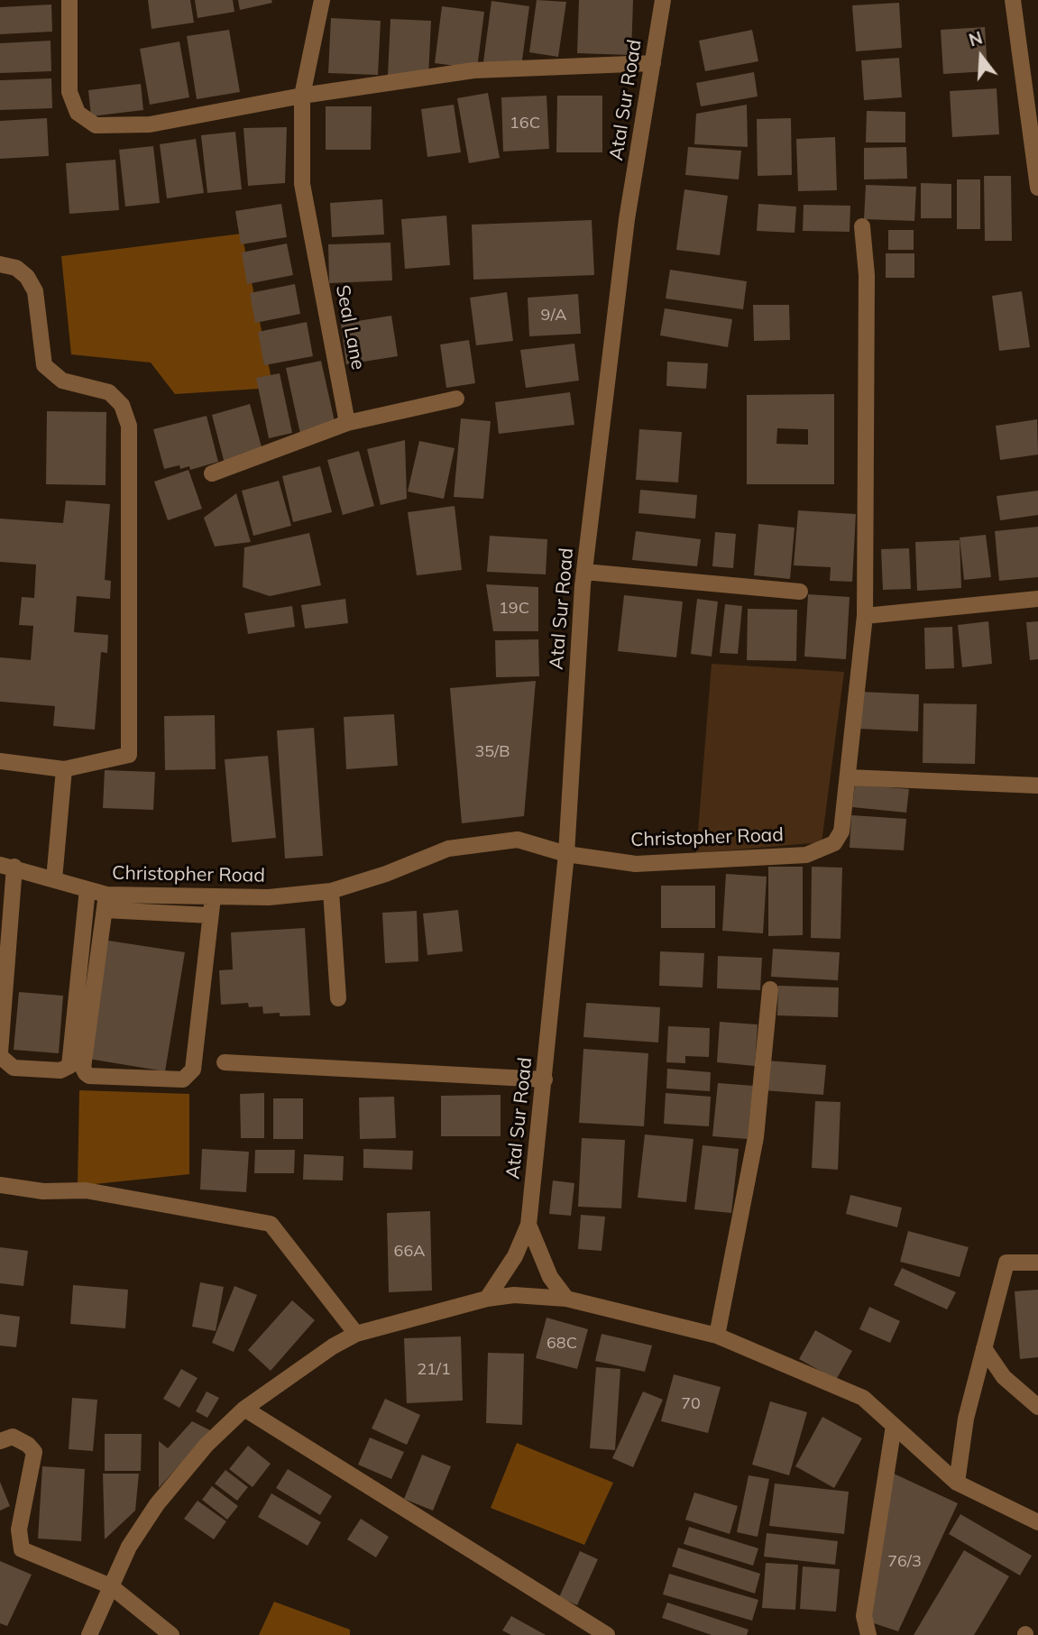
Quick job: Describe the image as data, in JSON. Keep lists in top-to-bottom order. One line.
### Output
{"streets":{"street":["Atal Sur Road","Seal Lane","Christopher Road"]},"crossings":[["Atal Sur Road","Christopher Road"]],"house_numbers":["16C","9/A","19C","35/B","66A","68C","21/1","70","76/3"],"north":"top"}
